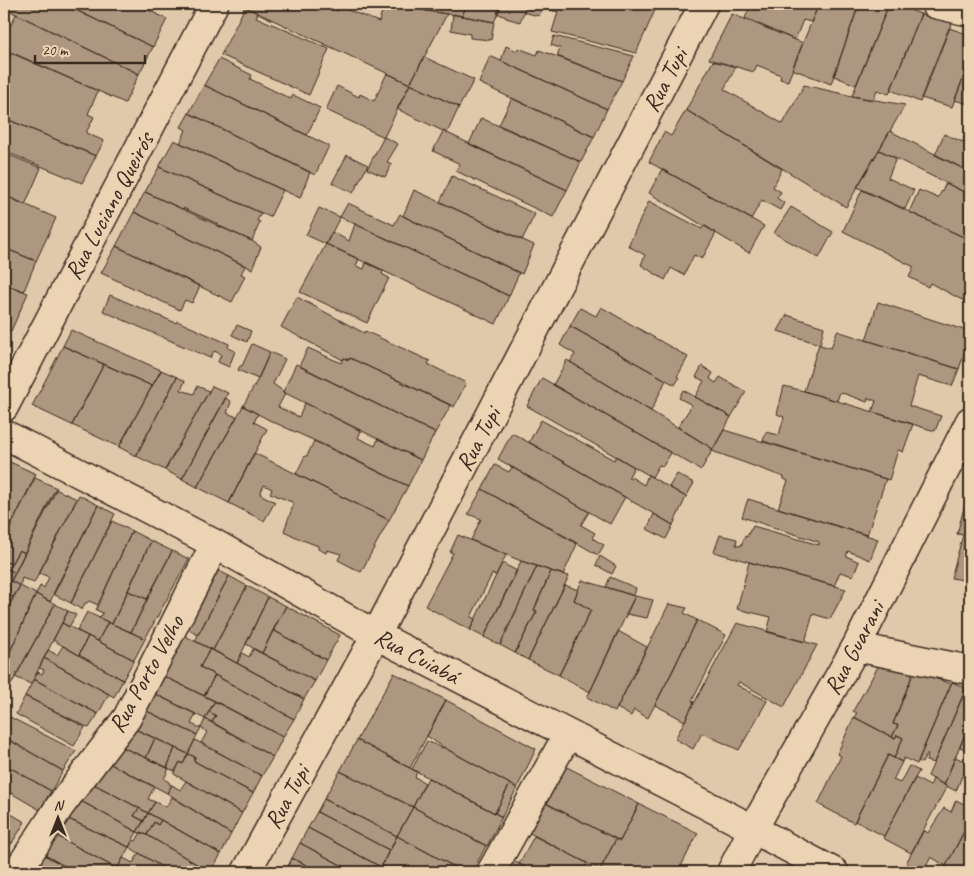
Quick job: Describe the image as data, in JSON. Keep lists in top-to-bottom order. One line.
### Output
{"streets":{"street":["Rua Tupi","Rua Luciano Queirós","Rua Guarani","Rua Cuiabá","Rua Porto Velho"]},"crossings":[["Rua Tupi","Rua Cuiabá"],["Rua Guarani","Rua Cuiabá"],["Rua Cuiabá","Rua Porto Velho"]],"scale_bar":"20 m","north":"top"}
